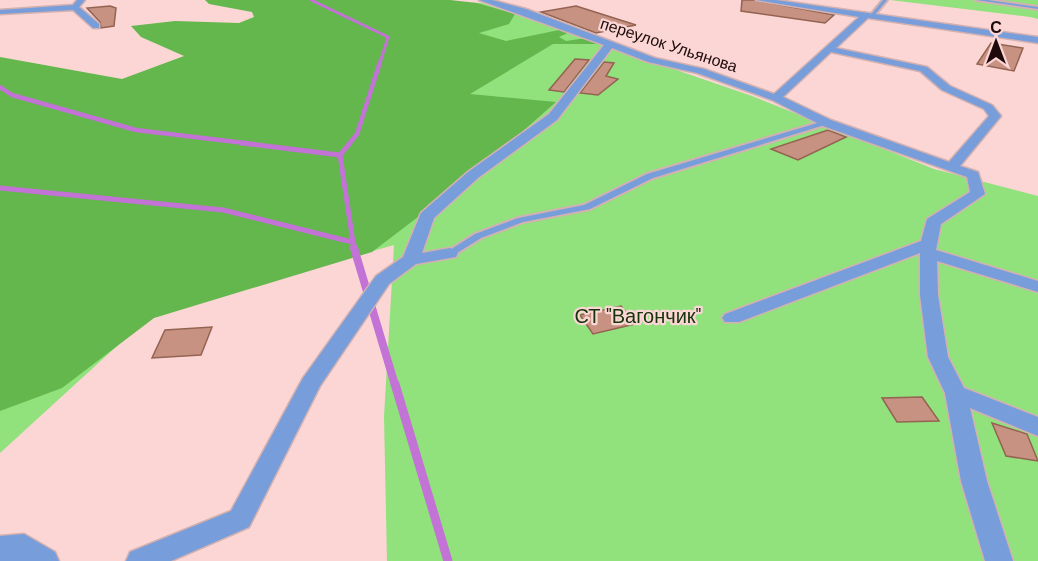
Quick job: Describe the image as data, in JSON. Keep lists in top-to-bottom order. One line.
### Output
{"streets":{"street":["переулок Ульянова"]},"parks":["СТ \"Вагончик\""],"north":"top"}
